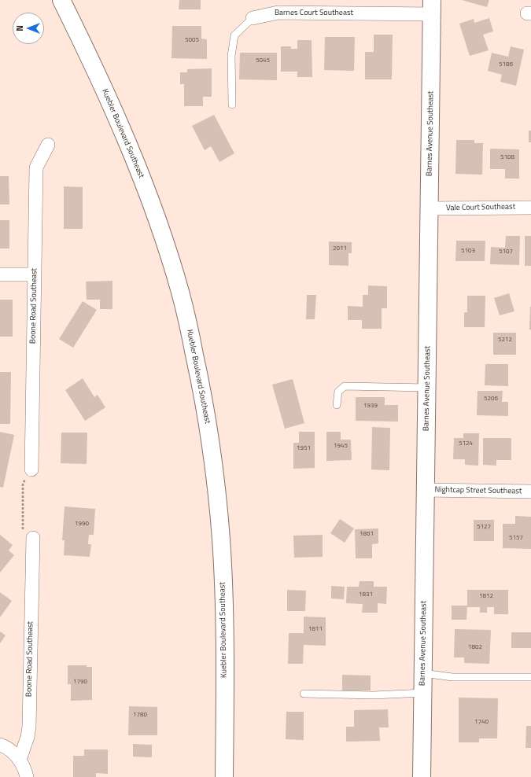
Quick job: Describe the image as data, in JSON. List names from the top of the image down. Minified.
{"streets":{"main road":["Kuebler Boulevard Southeast","Barnes Avenue Southeast"],"street":["Barnes Court Southeast","Vale Court Southeast","Boone Road Southeast","Nightcap Street Southeast"]},"crossings":[["Barnes Court Southeast","Barnes Avenue Southeast"],["Barnes Avenue Southeast","Vale Court Southeast"],["Barnes Avenue Southeast","Nightcap Street Southeast"]],"house_numbers":["5005","5045","5186","5108","2011","5103","5107","5212","5206","1939","5124","1945","1951","1990","5127","1861","5157","1831","1812","1811","1802","1790","1780","1740"],"north":"left"}
